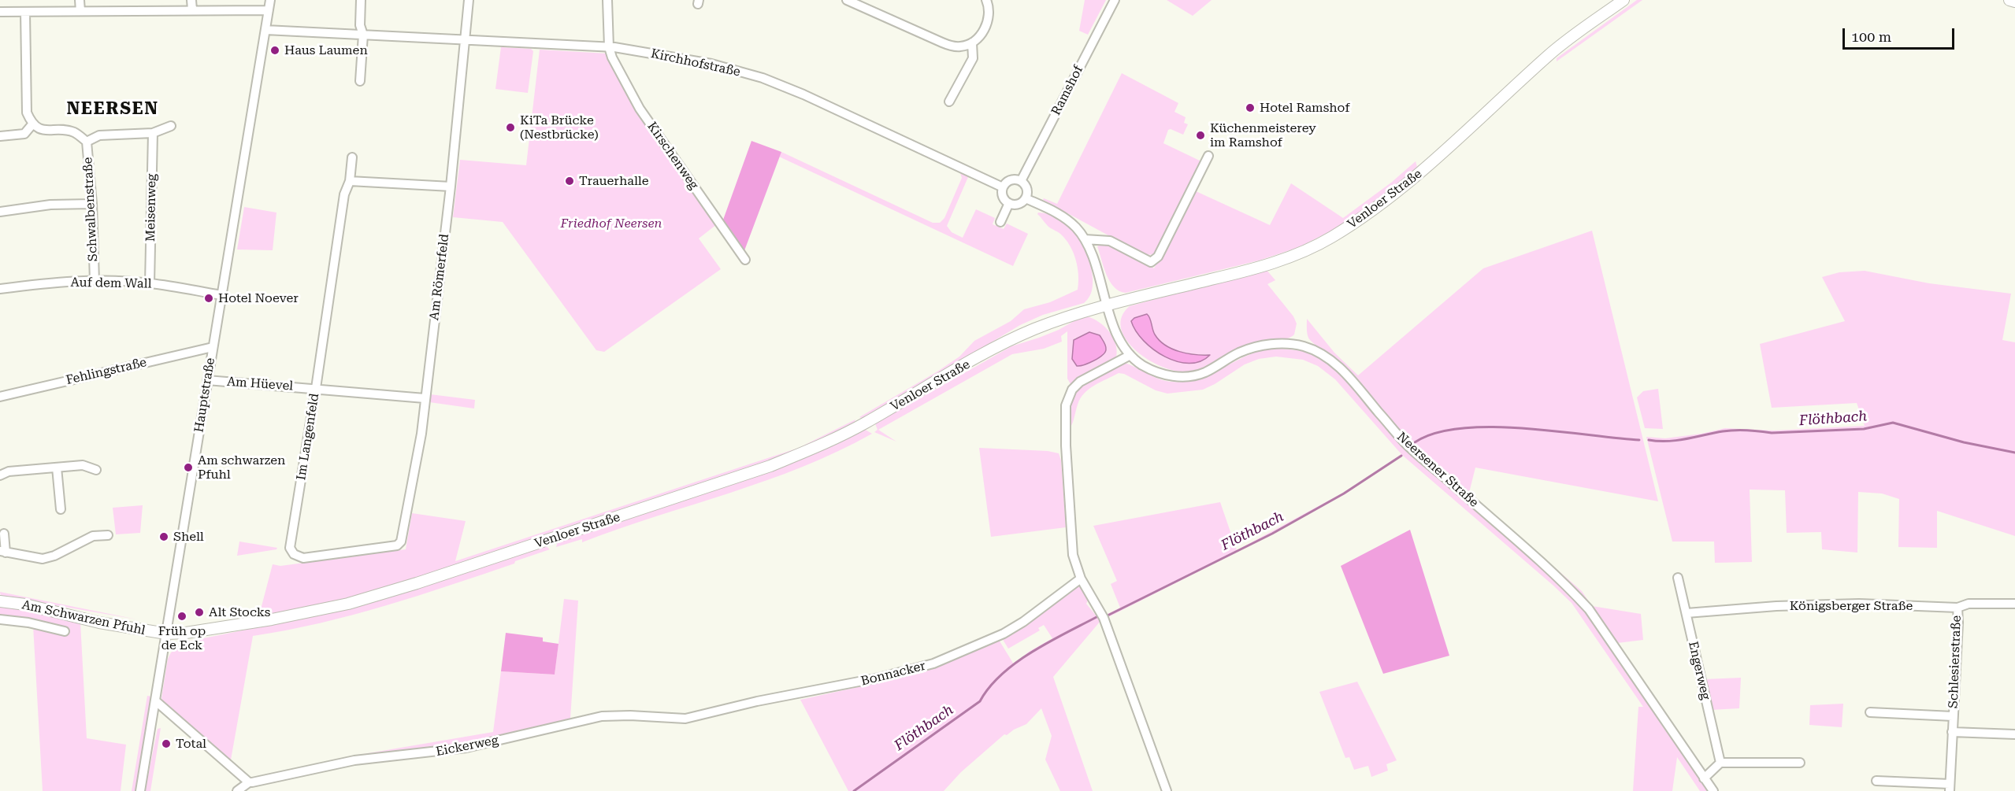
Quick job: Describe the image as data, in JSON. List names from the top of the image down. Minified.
{"streets":{"main road":["Venloer Straße","Am Schwarzen Pfuhl"],"street":["Kirchhofstraße","Ramshof","Kirschenweg","Meisenweg","Schwalbenstraße","Am Römerfeld","Auf dem Wall","Fehlingstraße","Am Hüevel","Hauptstraße","Im Langenfeld","Neersener Straße","Königsberger Straße","Schlesierstraße","Engerweg","Bonnacker","Eickerweg"]},"crossings":[["Kirchhofstraße","Ramshof"],["Kirchhofstraße","Kirschenweg"],["Kirchhofstraße","Am Römerfeld"],["Kirchhofstraße","Hauptstraße"],["Venloer Straße","Hauptstraße"],["Venloer Straße","Neersener Straße"],["Venloer Straße","Am Schwarzen Pfuhl"],["Meisenweg","Auf dem Wall"],["Schwalbenstraße","Auf dem Wall"],["Am Römerfeld","Am Hüevel"],["Am Römerfeld","Im Langenfeld"],["Auf dem Wall","Hauptstraße"],["Fehlingstraße","Hauptstraße"],["Am Hüevel","Hauptstraße"],["Am Hüevel","Im Langenfeld"],["Hauptstraße","Am Schwarzen Pfuhl"],["Königsberger Straße","Schlesierstraße"],["Königsberger Straße","Engerweg"],["Bonnacker","Eickerweg"]],"districts":["NEERSEN"],"water":["Flöthbach"],"parks":["Friedhof Neersen"],"places":["Haus Laumen","Hotel Ramshof","KiTa Brücke (Nestbrücke)","Küchenmeisterey im Ramshof","Trauerhalle","Hotel Noever","Am schwarzen Pfuhl","Shell","Alt Stocks","Früh op de Eck","Total"],"scale_bar":"100 m"}
